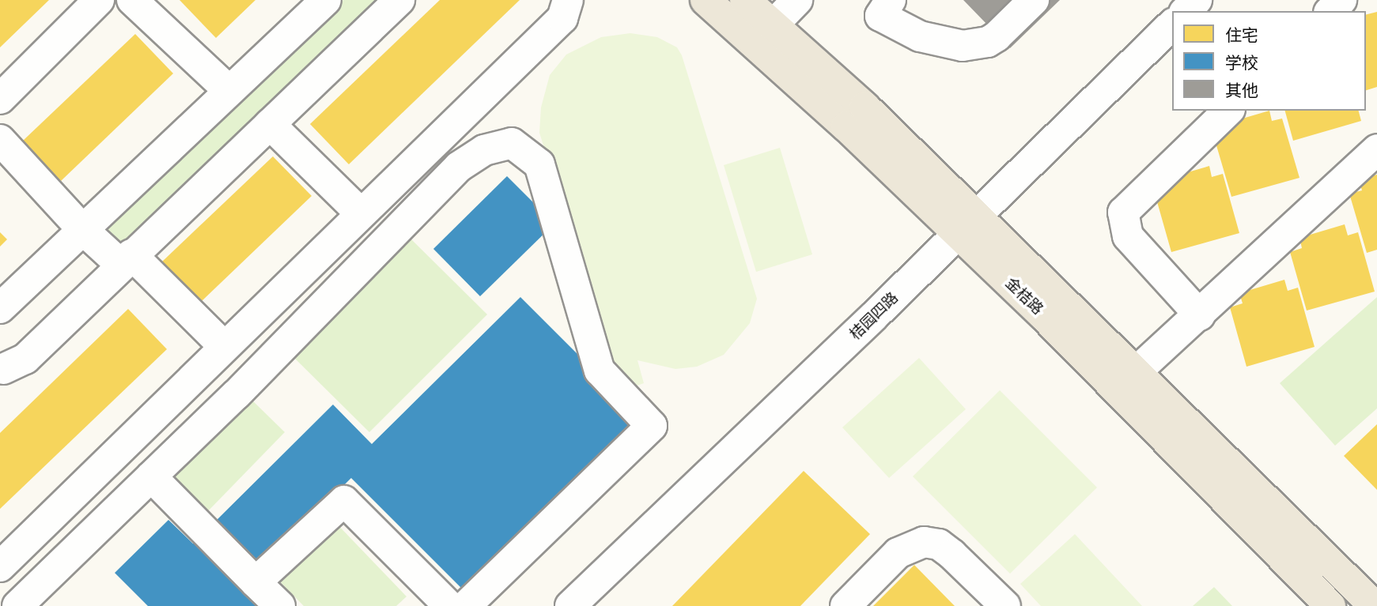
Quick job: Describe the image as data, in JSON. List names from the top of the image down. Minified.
{"streets":{"main road":["金桔路"],"street":["桔园四路"]},"crossings":[["金桔路","桔园四路"]],"legend":["住宅","学校","其他"]}
